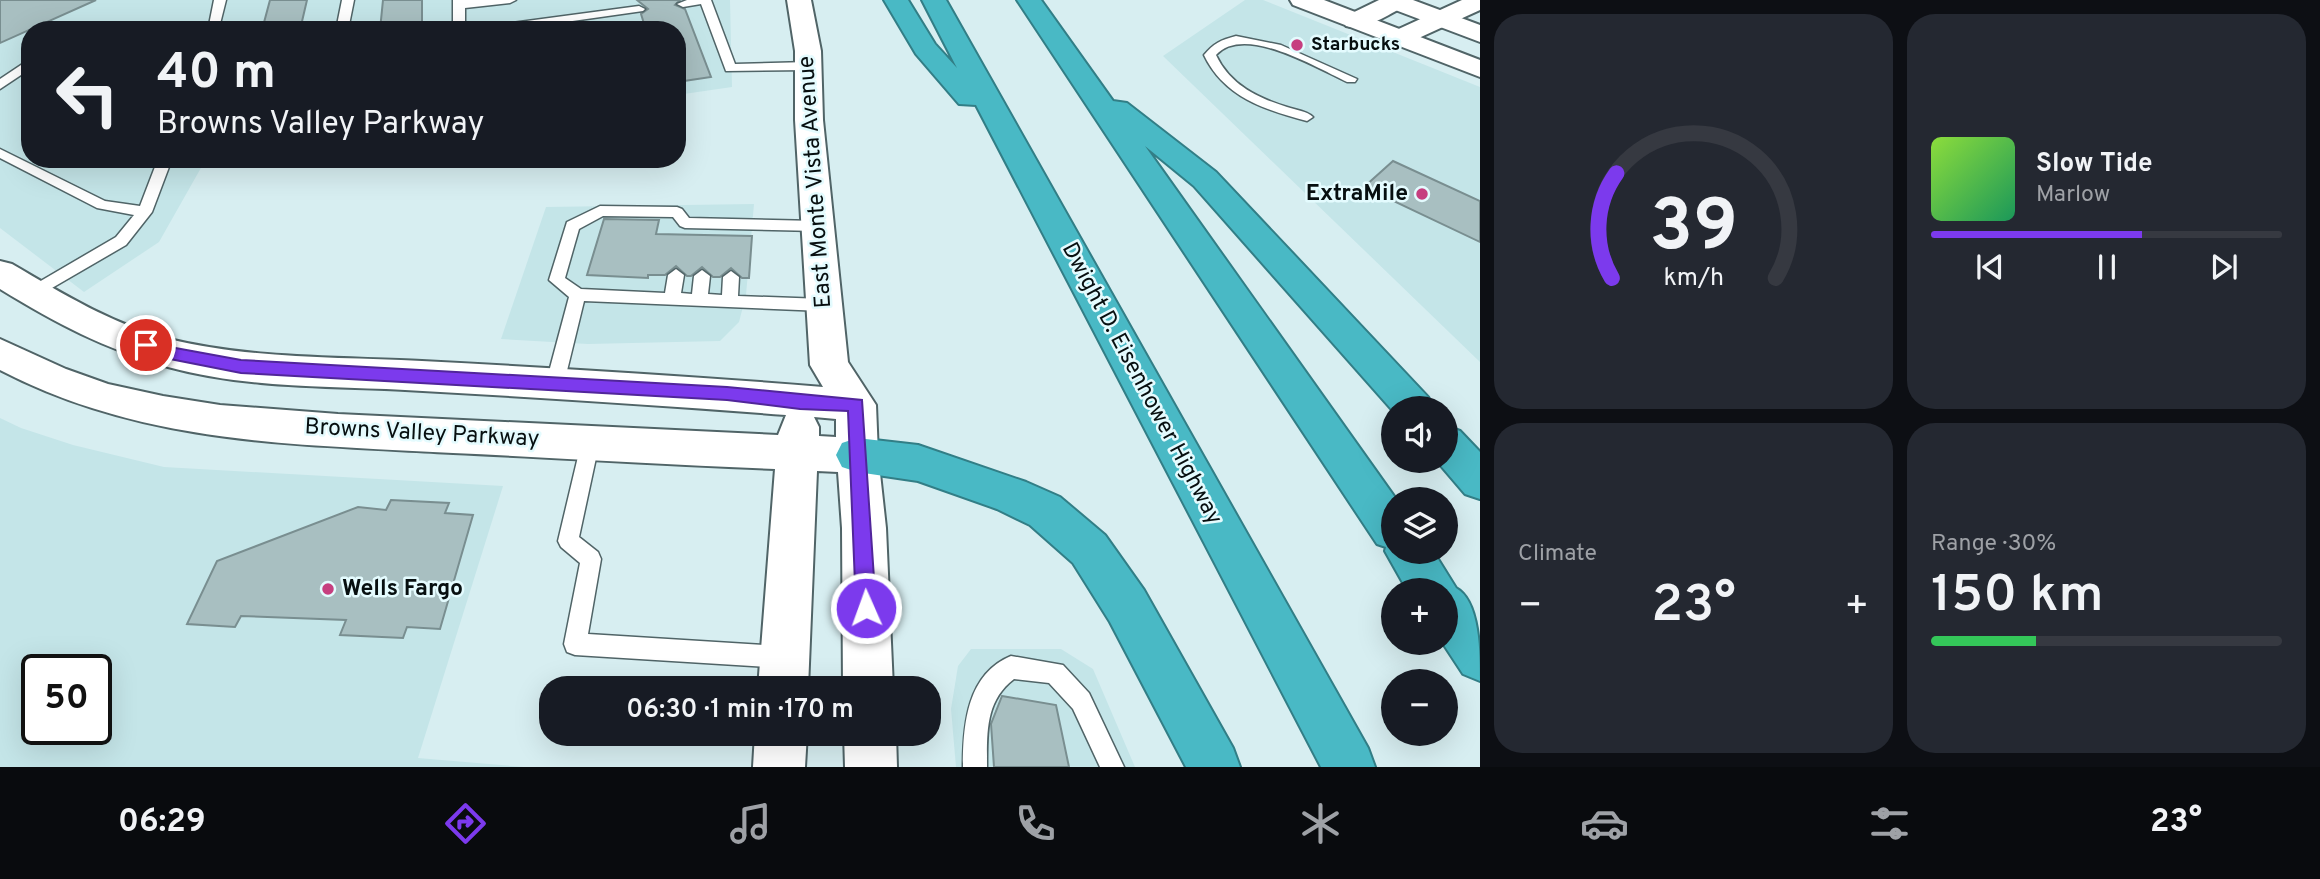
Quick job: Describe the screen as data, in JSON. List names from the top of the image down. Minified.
{"streets":{"highway":["Dwight D. Eisenhower Highway"],"main road":["East Monte Vista Avenue","Browns Valley Parkway"]},"places":["Starbucks","ExtraMile","Wells Fargo"],"page":{"turn":["40 m","Browns Valley Parkway"],"song":["Slow Tide","Marlow"],"map_buttons":["+","−"],"tile":["Climate",["Range · 30%","150 km"]],"heat":["−","23°","+"],"limit":"50","trip":"06:30 · 1 min · 170 m","tabs":["06:29","23°"],"gauge":["39","km/h"]}}
